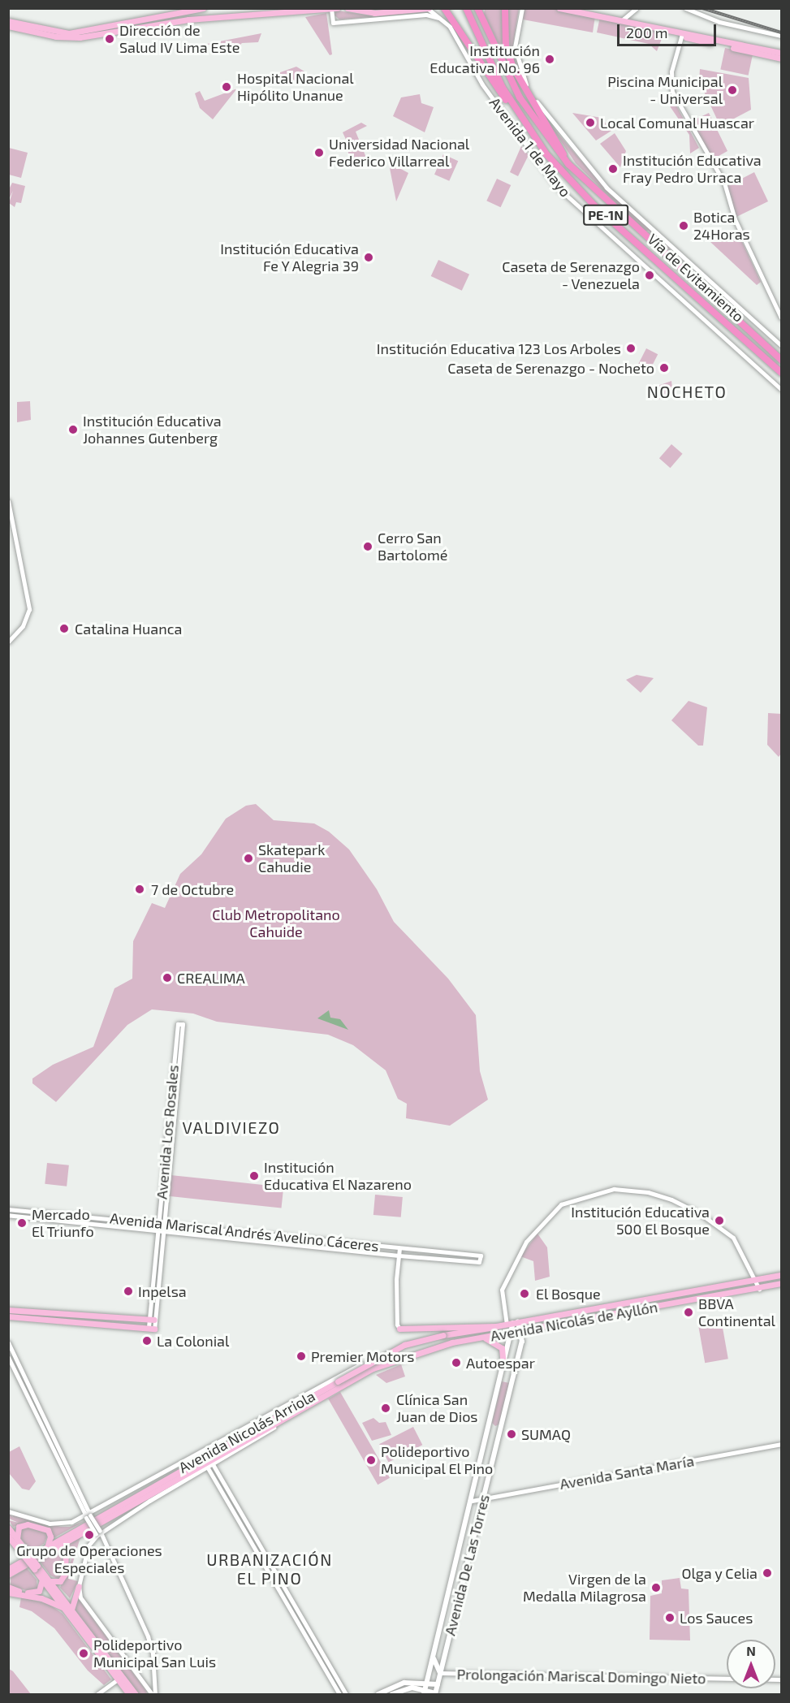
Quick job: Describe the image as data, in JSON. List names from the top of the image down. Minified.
{"streets":{"highway":["PE-1N","Vía de Evitamiento"],"main road":["Avenida Nicolás de Ayllón","Avenida Nicolás Arriola","Avenida De Las Torres"],"street":["Avenida 1 de Mayo","Avenida Los Rosales","Avenida Mariscal Andrés Avelino Cáceres","Avenida Santa María","Prolongación Mariscal Domingo Nieto"]},"crossings":[["Avenida Los Rosales","Avenida Mariscal Andrés Avelino Cáceres"],["Avenida Nicolás de Ayllón","Avenida Nicolás Arriola"],["Avenida Nicolás de Ayllón","Avenida De Las Torres"],["Avenida Santa María","Avenida De Las Torres"],["Avenida De Las Torres","Prolongación Mariscal Domingo Nieto"]],"districts":["NOCHETO","VALDIVIEZO","URBANIZACIÓN EL PINO"],"parks":["Club Metropolitano Cahuide"],"places":["Dirección de Salud IV Lima Este","Institución Educativa No. 96","Hospital Nacional Hipólito Unanue","Piscina Municipal - Universal","Local Comunal Huascar","Universidad Nacional Federico Villarreal","Institución Educativa Fray Pedro Urraca","Botica 24Horas","Institución Educativa Fe Y Alegria 39","Caseta de Serenazgo - Venezuela","Institución Educativa 123 Los Arboles","Caseta de Serenazgo - Nocheto","Institución Educativa Johannes Gutenberg","Cerro San Bartolomé","Catalina Huanca","Skatepark Cahudie","7 de Octubre","CREALIMA","Institución Educativa El Nazareno","Institución Educativa 500 El Bosque","Mercado El Triunfo","Inpelsa","El Bosque","BBVA Continental","La Colonial","Premier Motors","Autoespar","Clínica San Juan de Dios","SUMAQ","Polideportivo Municipal El Pino","Grupo de Operaciones Especiales","Olga y Celia","Virgen de la Medalla Milagrosa","Los Sauces","Polideportivo Municipal San Luis"],"scale_bar":"200 m","north":"top"}
